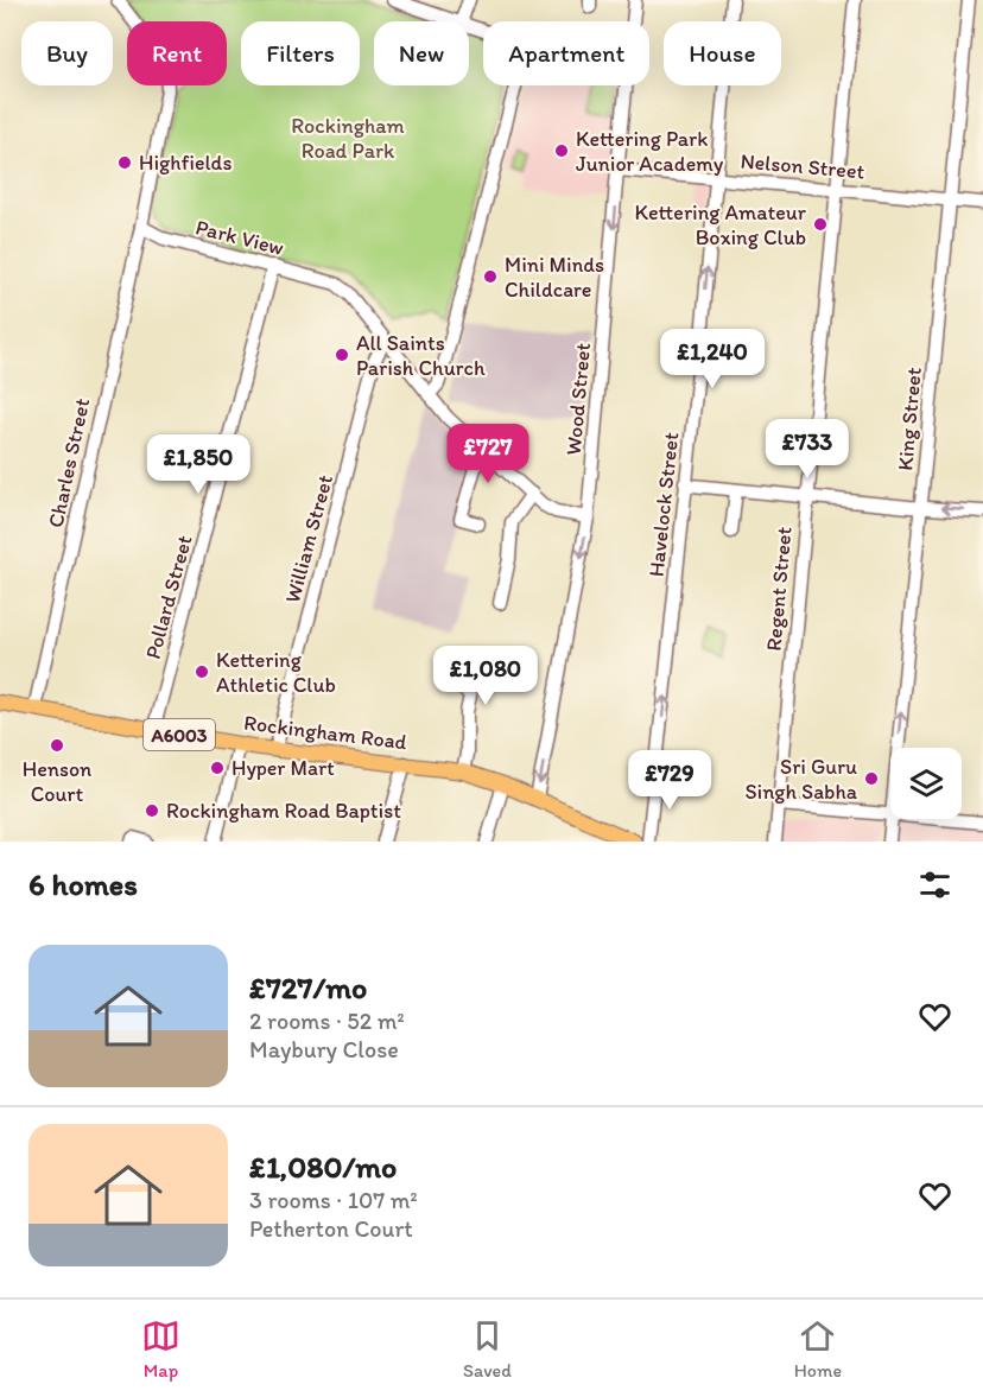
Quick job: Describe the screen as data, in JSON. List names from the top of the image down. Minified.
{"streets":{"main road":["Rockingham Road","A6003"],"street":["Nelson Street","Park View","Wood Street","King Street","Charles Street","Havelock Street","William Street","Regent Street","Pollard Street"]},"crossings":[["Nelson Street","Wood Street"],["Nelson Street","King Street"],["Nelson Street","Havelock Street"],["Nelson Street","Regent Street"],["Park View","Wood Street"],["Park View","Charles Street"],["Park View","William Street"],["Park View","Pollard Street"],["Wood Street","Rockingham Road"],["Charles Street","Rockingham Road"],["William Street","Rockingham Road"],["Pollard Street","Rockingham Road"]],"one_way":["Wood Street","Havelock Street"],"parks":["Rockingham Road Park"],"places":["Kettering Park Junior Academy","Highfields","Kettering Amateur Boxing Club","Mini Minds Childcare","All Saints Parish Church","Kettering Athletic Club","Henson Court","Hyper Mart","Sri Guru Singh Sabha","Rockingham Road Baptist"],"page":{"chip":["Buy","Rent","Filters","New","Apartment","House"],"price":["£1,240","£733","£727","£1,850","£1,080","£729"],"heading":"6 homes","list":[{"name":"£727/mo","note":"2 rooms · 52 m² · Maybury Close"},{"name":"£1,080/mo","note":"3 rooms · 107 m² · Petherton Court"}],"tabs":["Map","Saved","Home"]}}
